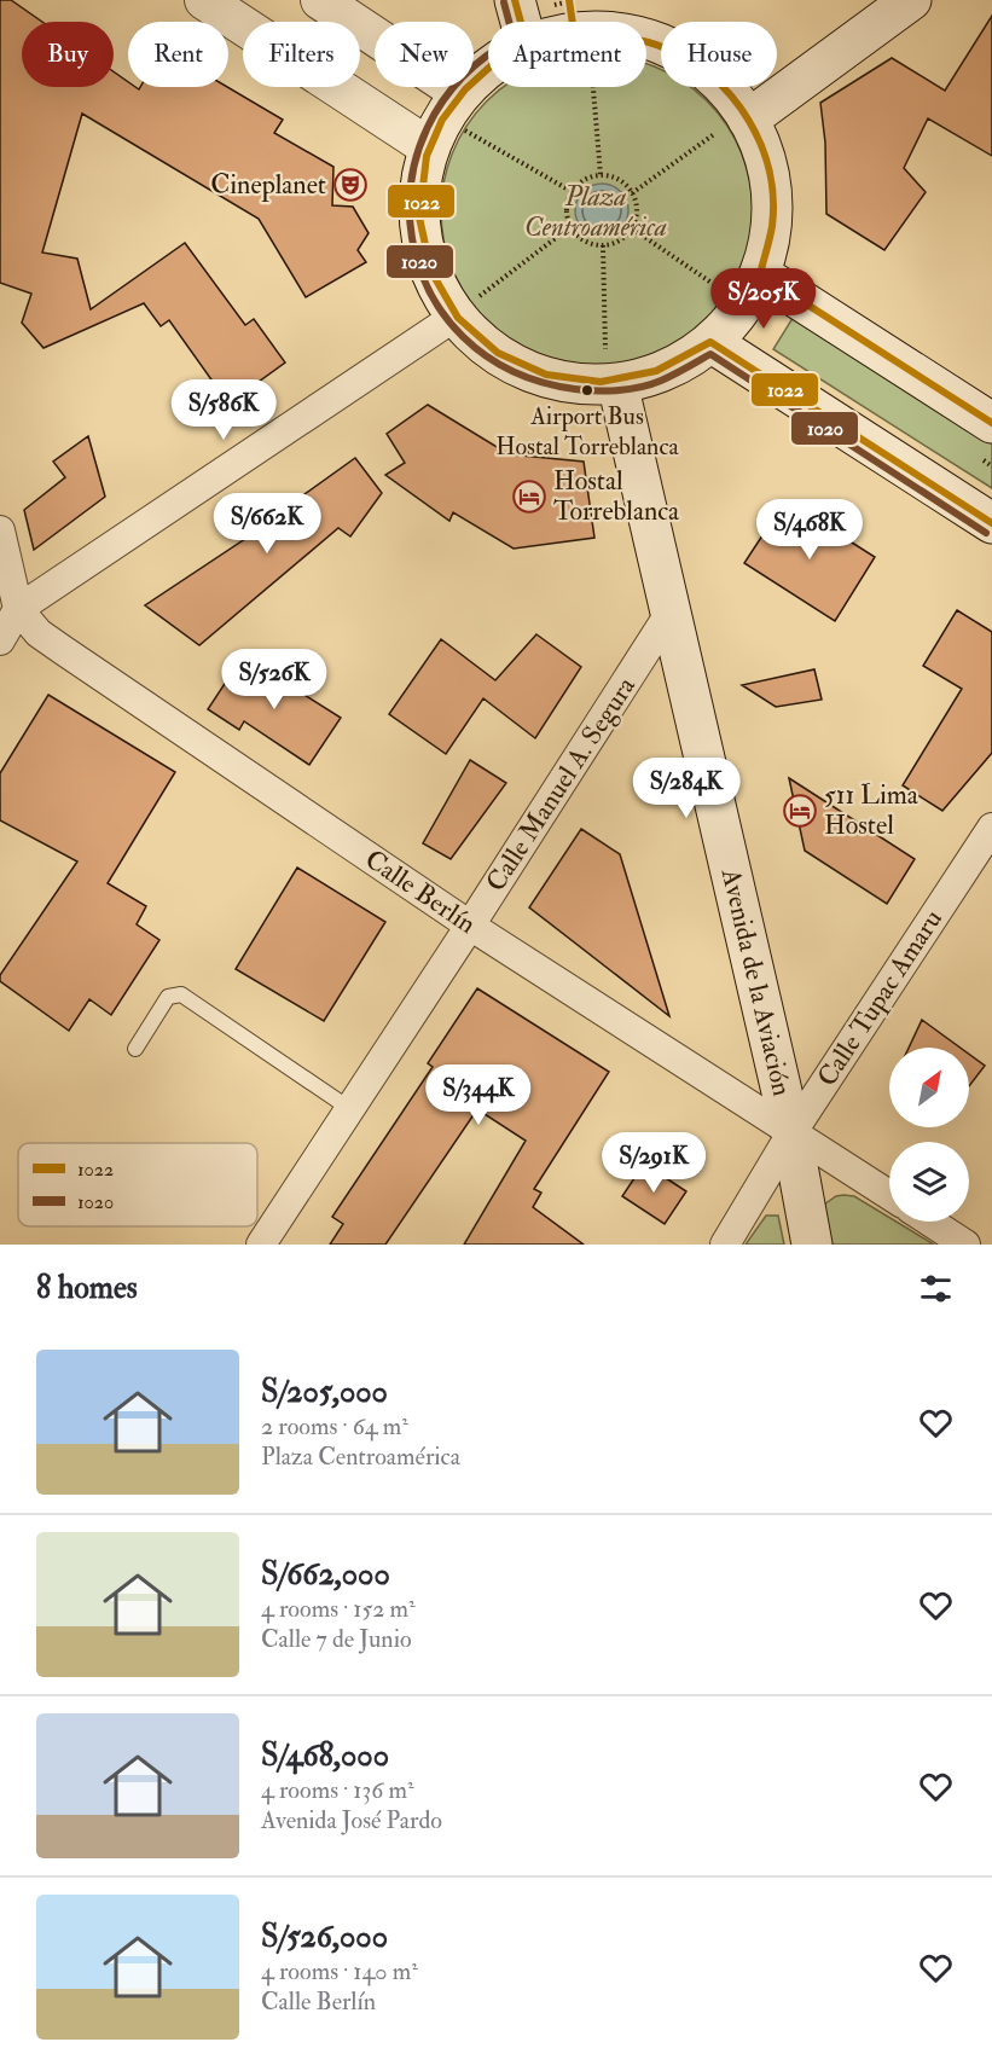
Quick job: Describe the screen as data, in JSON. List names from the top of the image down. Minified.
{"streets":{"main road":["Avenida de la Aviación"],"street":["Calle Manuel A. Segura","Calle Berlín","Calle Tupac Amaru"]},"crossings":[["Calle Manuel A. Segura","Calle Berlín"],["Calle Manuel A. Segura","Avenida de la Aviación"],["Calle Berlín","Avenida de la Aviación"],["Calle Berlín","Calle Tupac Amaru"],["Avenida de la Aviación","Calle Tupac Amaru"]],"parks":["Plaza Centroamérica"],"places":{"theatre":["Cineplanet"],"other":["Airport Bus Hostal Torreblanca"],"hotel":["Hostal Torreblanca","511 Lima Hostel"]},"lines":["transit line 1022","transit line 1020"],"legend":["1022","1020"],"north":"top right","page":{"chip":["Buy","Rent","Filters","New","Apartment","House"],"price":["S/205K","S/586K","S/662K","S/468K","S/526K","S/284K","S/344K","S/291K"],"heading":"8 homes","list":[{"name":"S/205,000","note":"2 rooms · 64 m² · Plaza Centroamérica"},{"name":"S/662,000","note":"4 rooms · 152 m² · Calle 7 de Junio"},{"name":"S/468,000","note":"4 rooms · 136 m² · Avenida José Pardo"},{"name":"S/526,000","note":"4 rooms · 140 m² · Calle Berlín"}]}}
